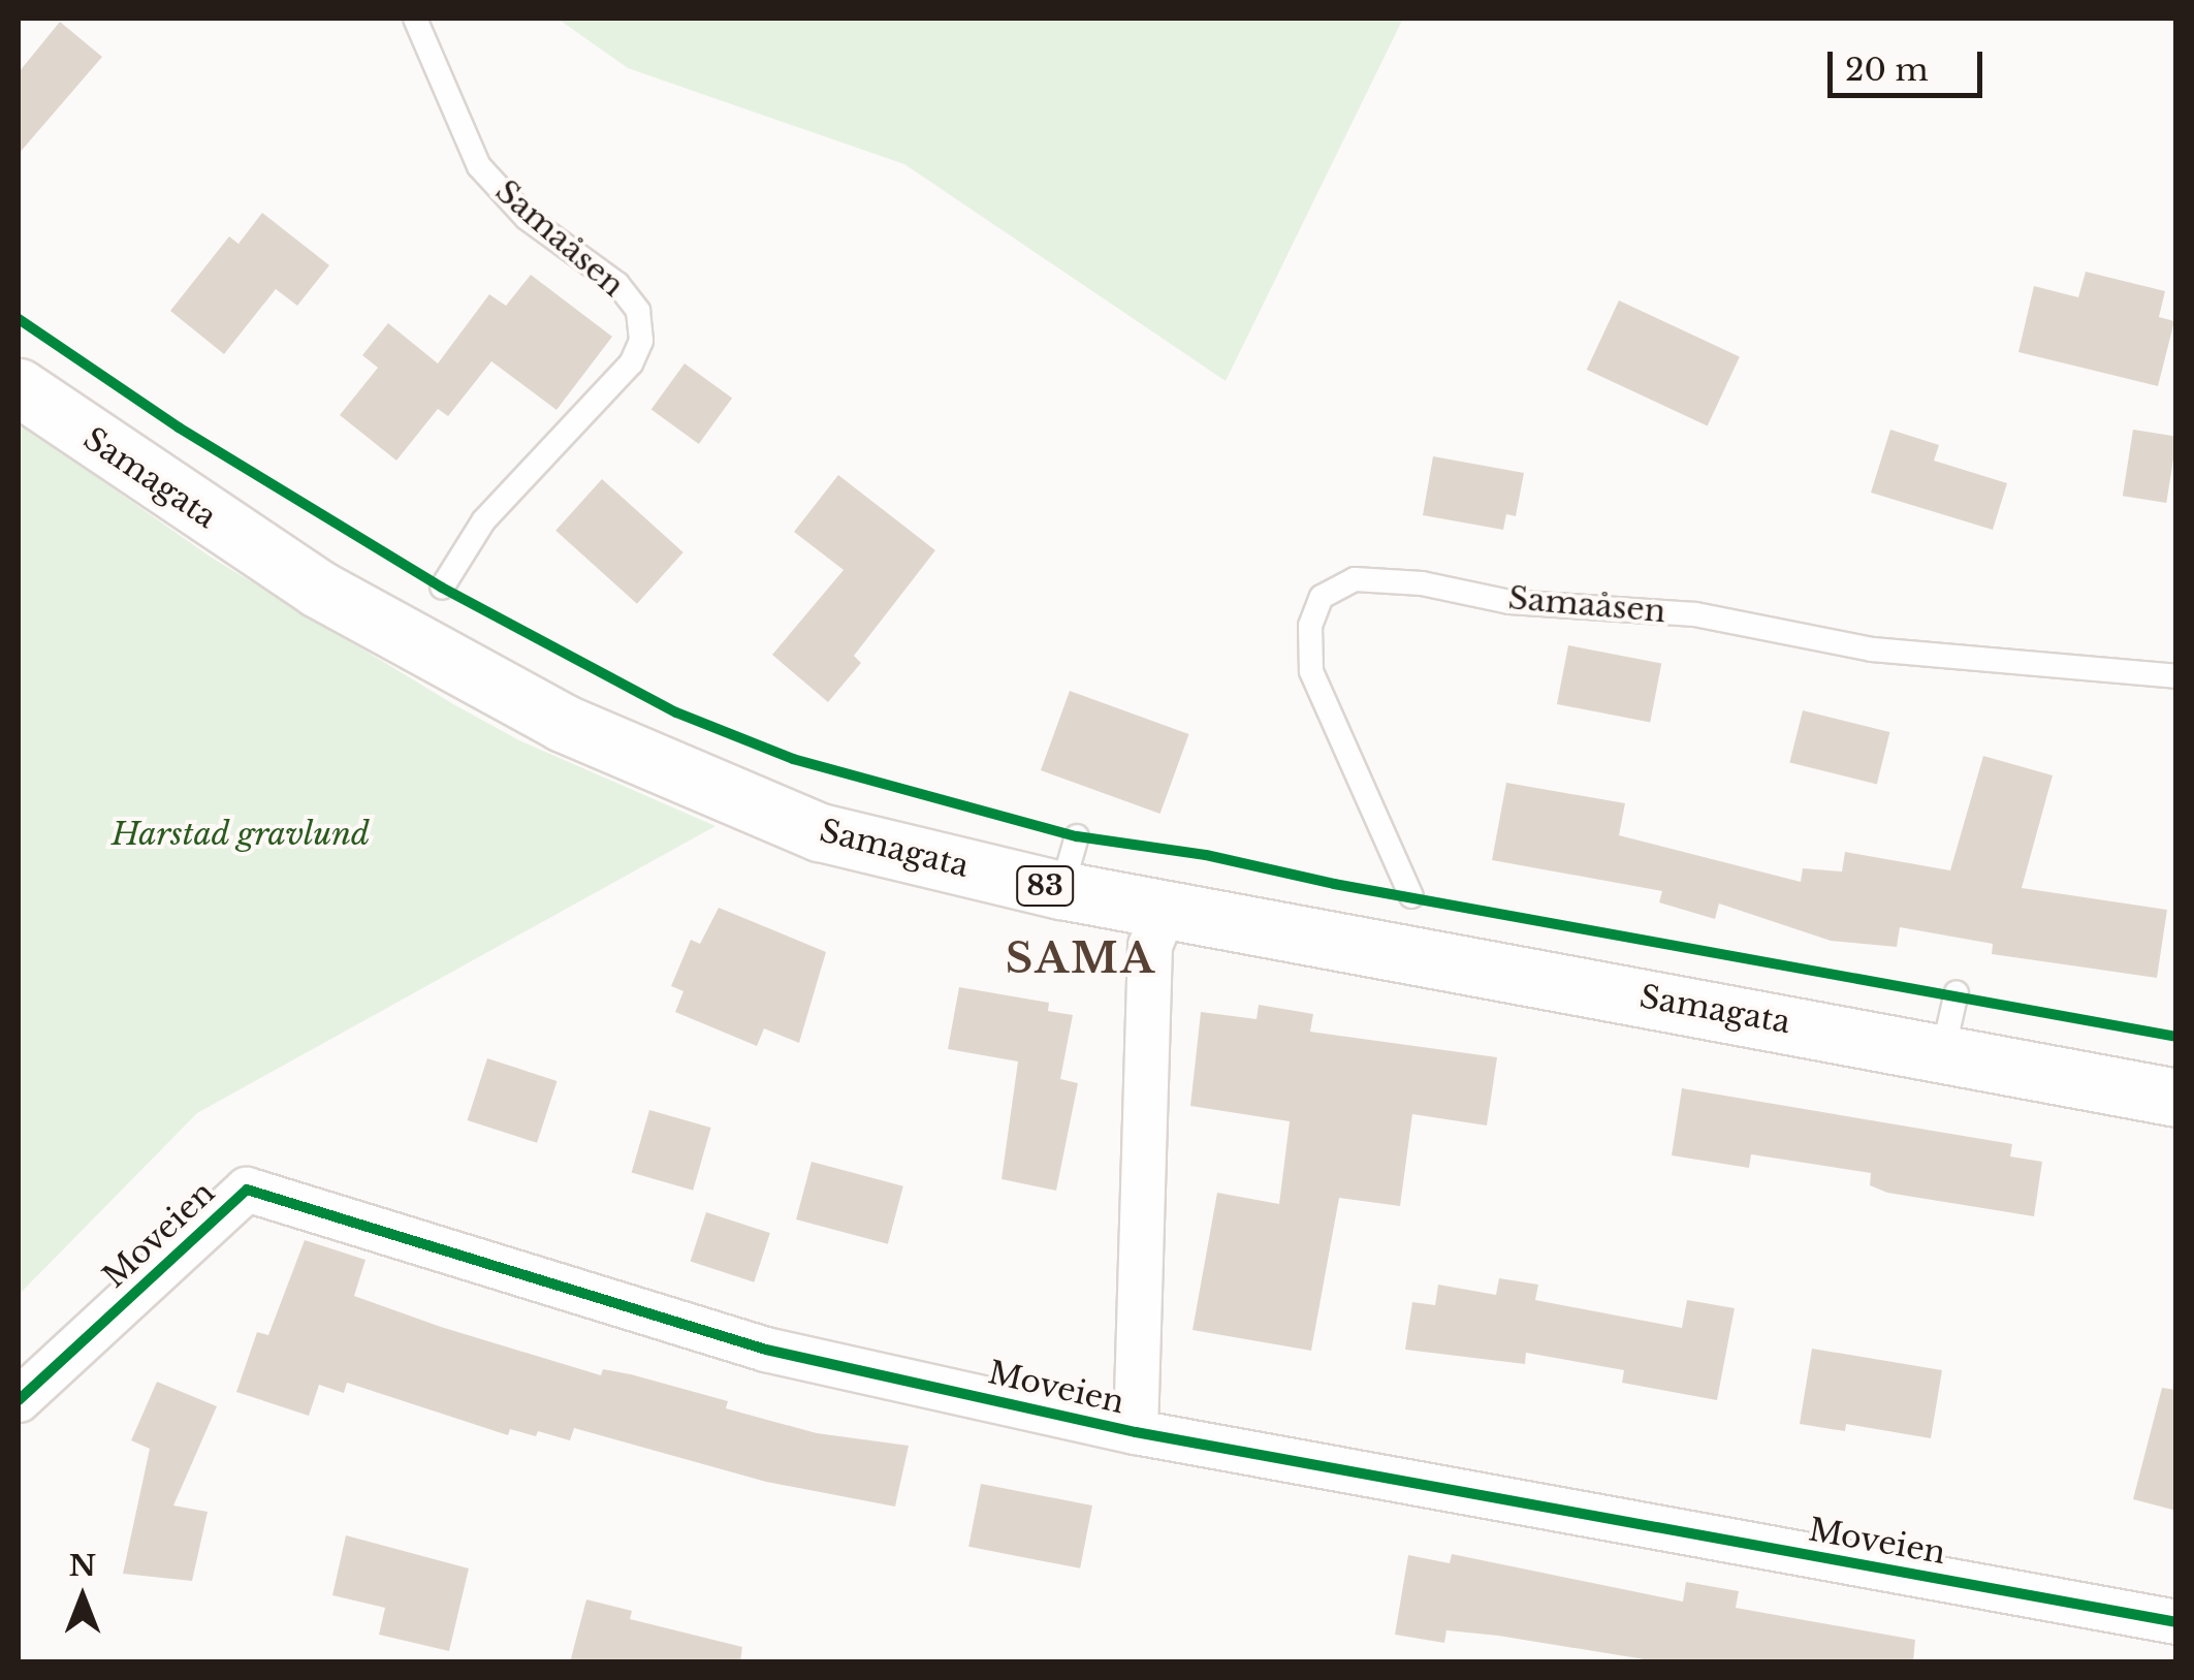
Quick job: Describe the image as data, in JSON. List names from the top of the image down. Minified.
{"streets":{"highway":["Samagata","83"],"street":["Moveien"],"lane":["Samaåsen"]},"districts":["SAMA"],"parks":["Harstad gravlund"],"scale_bar":"20 m","north":"top"}
